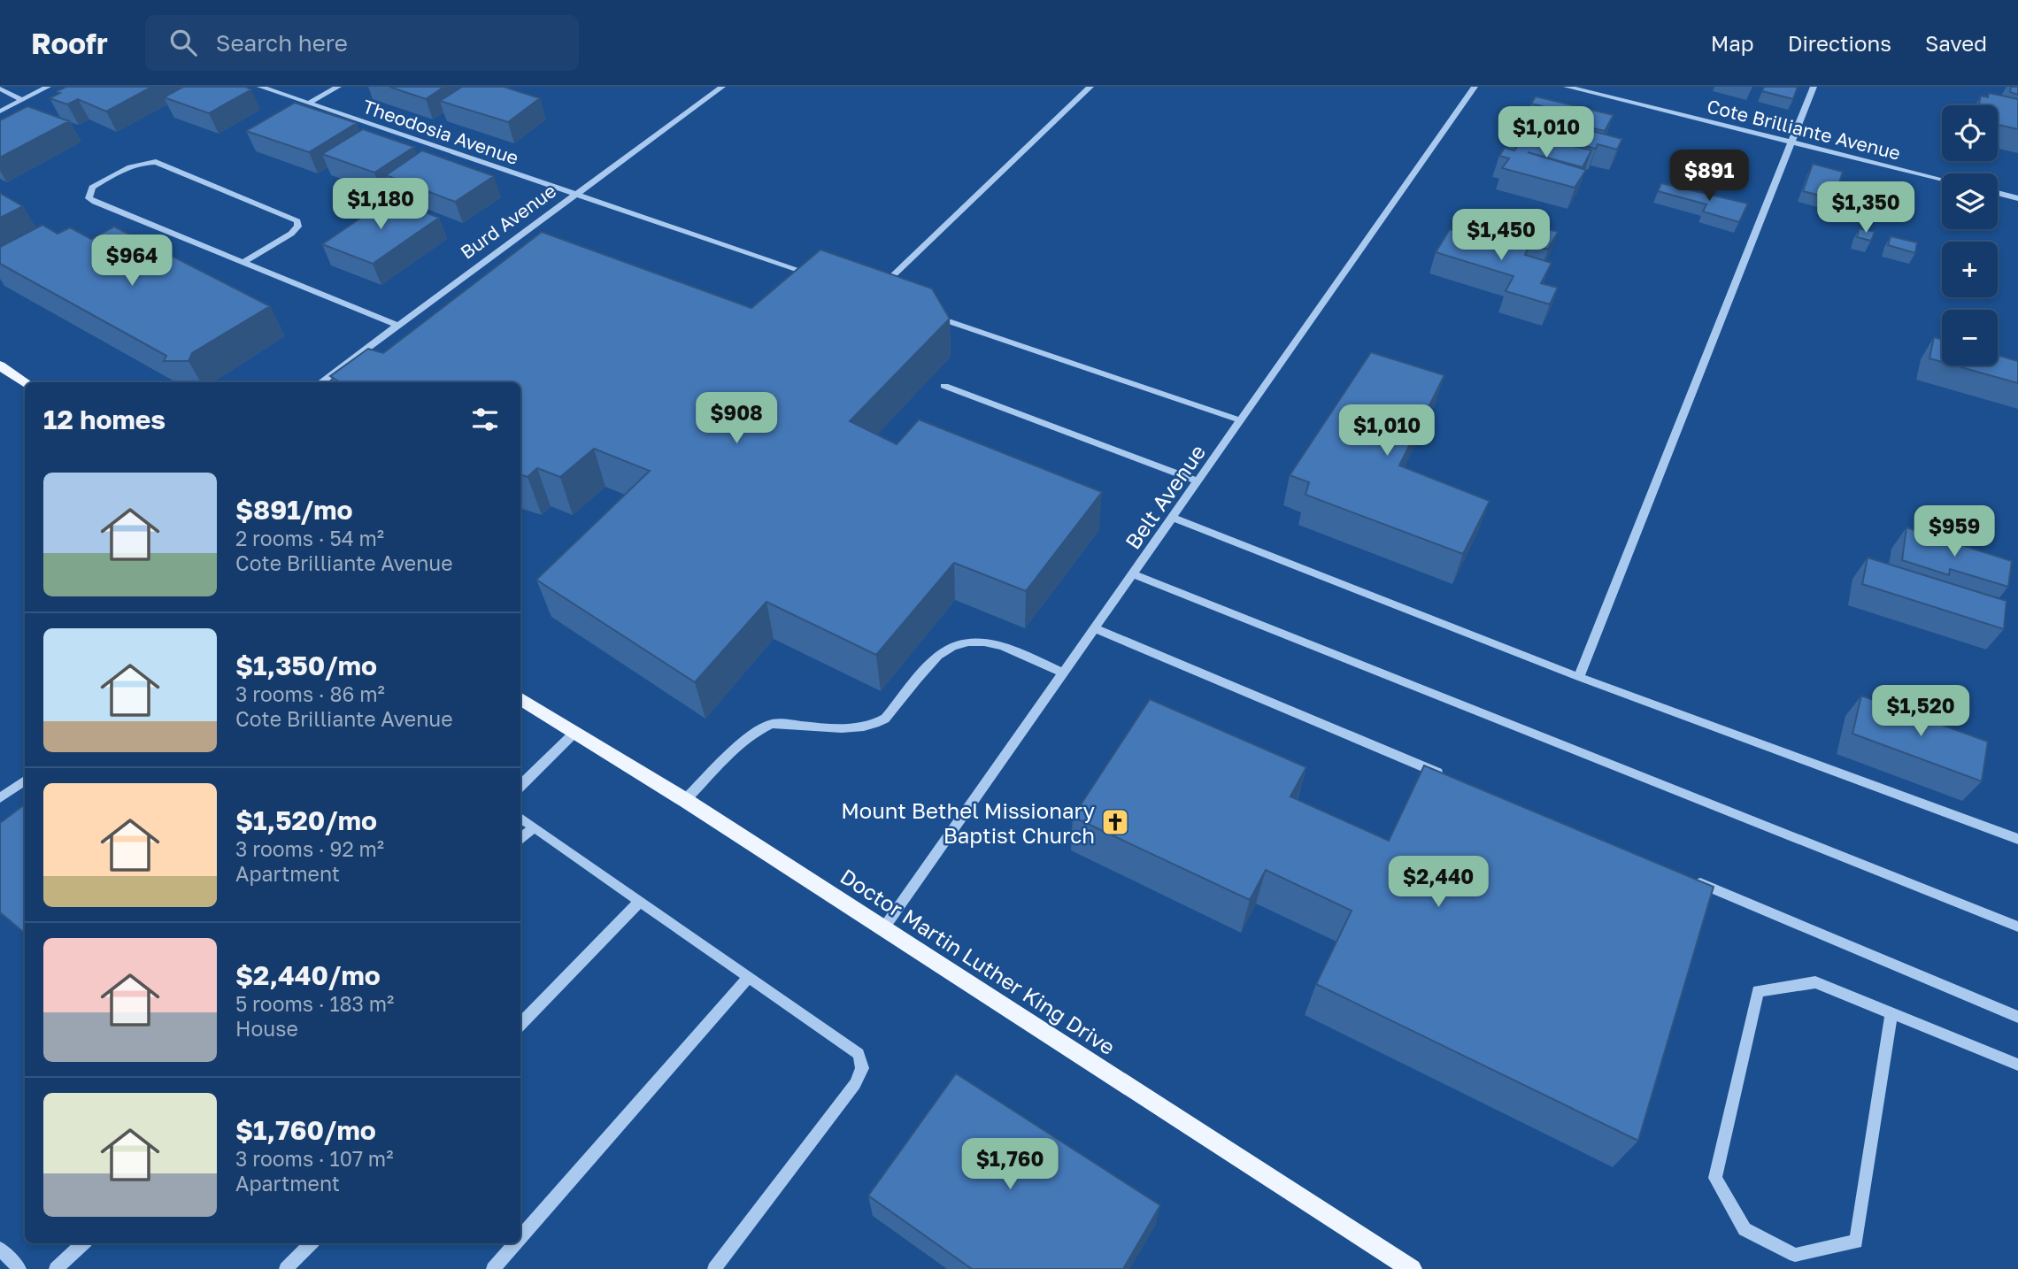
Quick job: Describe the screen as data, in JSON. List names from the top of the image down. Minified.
{"streets":{"main road":["Doctor Martin Luther King Drive"],"street":["Cote Brilliante Avenue","Theodosia Avenue","Burd Avenue","Belt Avenue"]},"crossings":[["Theodosia Avenue","Burd Avenue"],["Belt Avenue","Doctor Martin Luther King Drive"]],"places":{"church":["Mount Bethel Missionary Baptist Church"]},"page":{"header":"Roofr","search":"Search here","nav":["Map","Directions","Saved"],"map_buttons":["+","−"],"price":["$1,010","$891","$1,180","$1,350","$1,450","$964","$908","$1,010","$959","$1,520","$2,440","$1,760"],"heading":"12 homes","list":[{"name":"$891/mo","note":"2 rooms · 54 m² · Cote Brilliante Avenue"},{"name":"$1,350/mo","note":"3 rooms · 86 m² · Cote Brilliante Avenue"},{"name":"$1,520/mo","note":"3 rooms · 92 m² · Apartment"},{"name":"$2,440/mo","note":"5 rooms · 183 m² · House"},{"name":"$1,760/mo","note":"3 rooms · 107 m² · Apartment"}]}}
